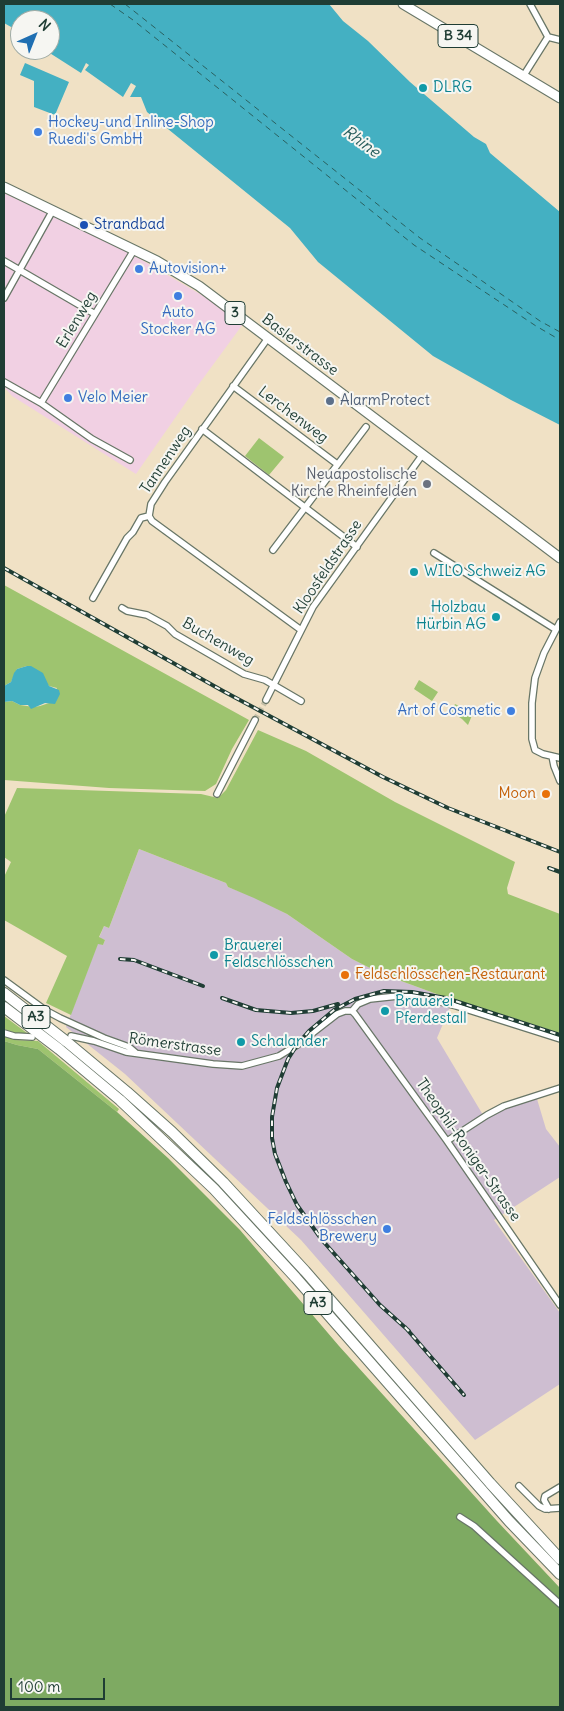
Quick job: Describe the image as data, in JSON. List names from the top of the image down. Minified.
{"streets":{"highway":["A3"],"main road":["B 34","3","Baslerstrasse"],"street":["Erlenweg","Lerchenweg","Tannenweg","Kloosfeldstrasse","Buchenweg","Römerstrasse","Theophil-Roniger-Strasse"]},"crossings":[["Erlenweg","Baslerstrasse"],["Baslerstrasse","Tannenweg"],["Baslerstrasse","Kloosfeldstrasse"],["Lerchenweg","Tannenweg"],["Tannenweg","Kloosfeldstrasse"],["Kloosfeldstrasse","Buchenweg"],["Römerstrasse","Theophil-Roniger-Strasse"]],"water":["Rhine"],"places":["DLRG","Hockey-und Inline-Shop Ruedi's GmbH","Strandbad","Autovision+","Auto Stocker AG","Velo Meier","AlarmProtect","Neuapostolische Kirche Rheinfelden","WILO Schweiz AG","Holzbau Hürbin AG","Art of Cosmetic","Moon","Brauerei Feldschlösschen","Feldschlösschen-Restaurant","Brauerei Pferdestall","Schalander","Feldschlösschen Brewery"],"scale_bar":"100 m","north":"top right"}
